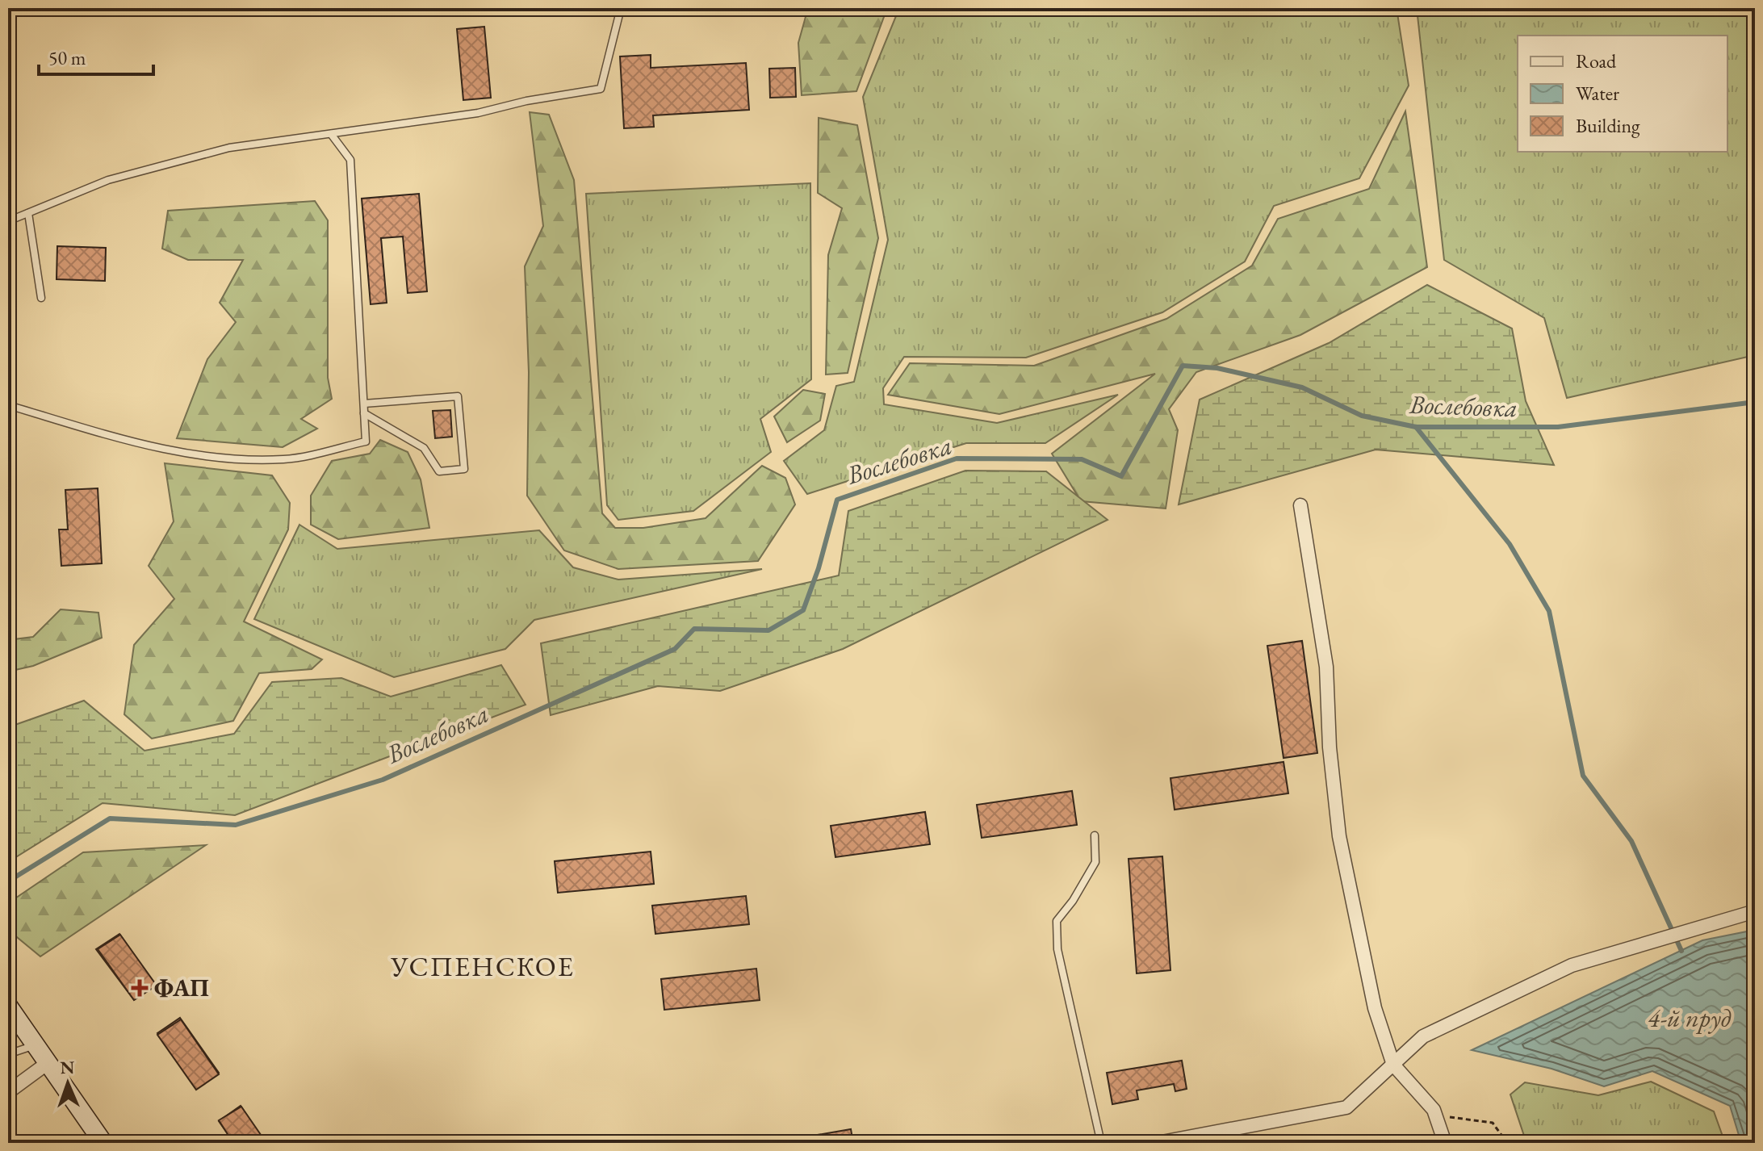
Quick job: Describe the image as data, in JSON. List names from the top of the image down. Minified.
{"districts":["УСПЕНСКОЕ"],"water":["Вослебовка","4-й пруд"],"places":{"health":["ФАП"]},"legend":["Road","Water","Building"],"scale_bar":"50 m","north":"top"}
